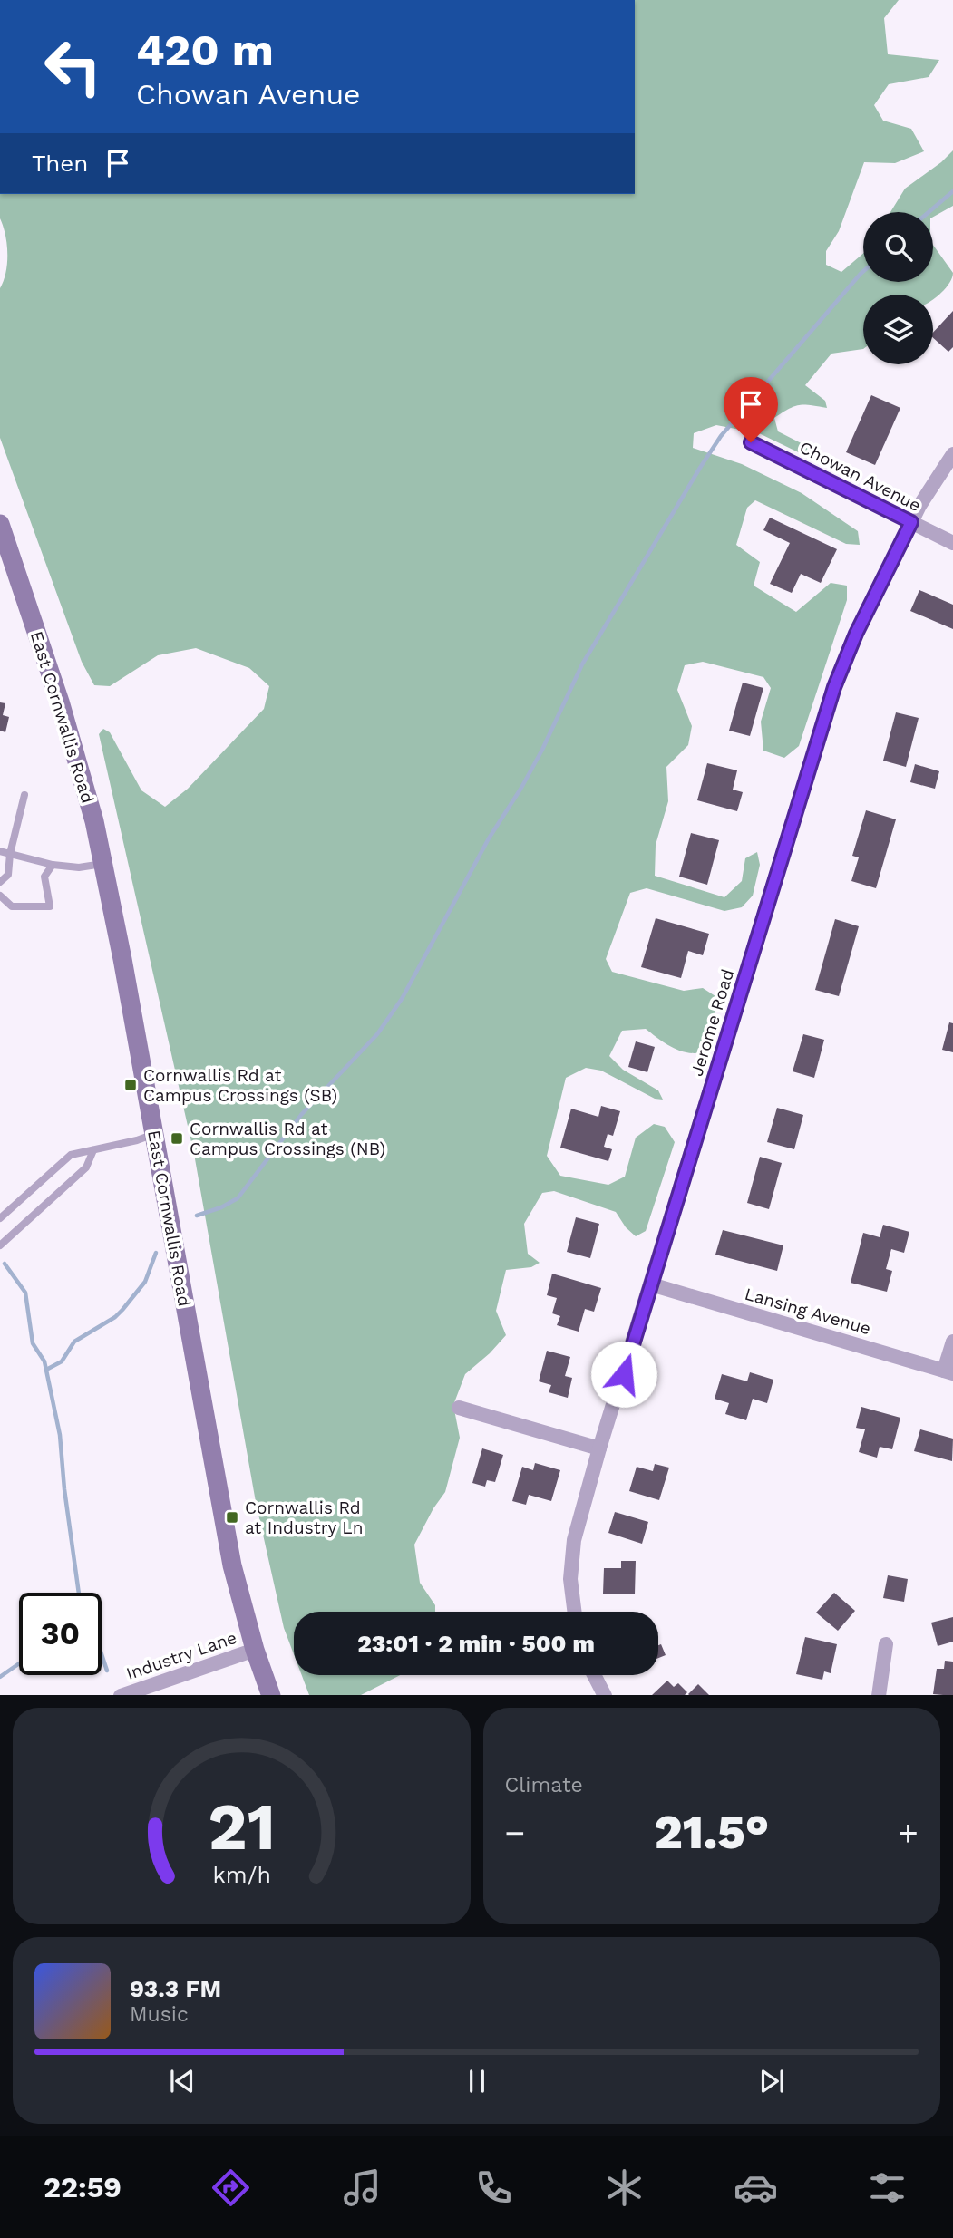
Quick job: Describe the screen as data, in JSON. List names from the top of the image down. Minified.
{"streets":{"street":["Chowan Avenue","East Cornwallis Road","Jerome Road","Lansing Avenue","Industry Lane"]},"crossings":[["Chowan Avenue","Jerome Road"],["East Cornwallis Road","Industry Lane"],["Jerome Road","Lansing Avenue"]],"places":{"transit":["Cornwallis Rd at Campus Crossings (SB)","Cornwallis Rd at Campus Crossings (NB)","Cornwallis Rd at Industry Ln"]},"page":{"turn":["420 m","Chowan Avenue"],"then":"Then","limit":"30","trip":"23:01 · 2 min · 500 m","tile":"Climate","heat":["−","21.5°","+"],"song":["93.3 FM","Music"],"tabs":"22:59","gauge":["21","km/h"]}}
